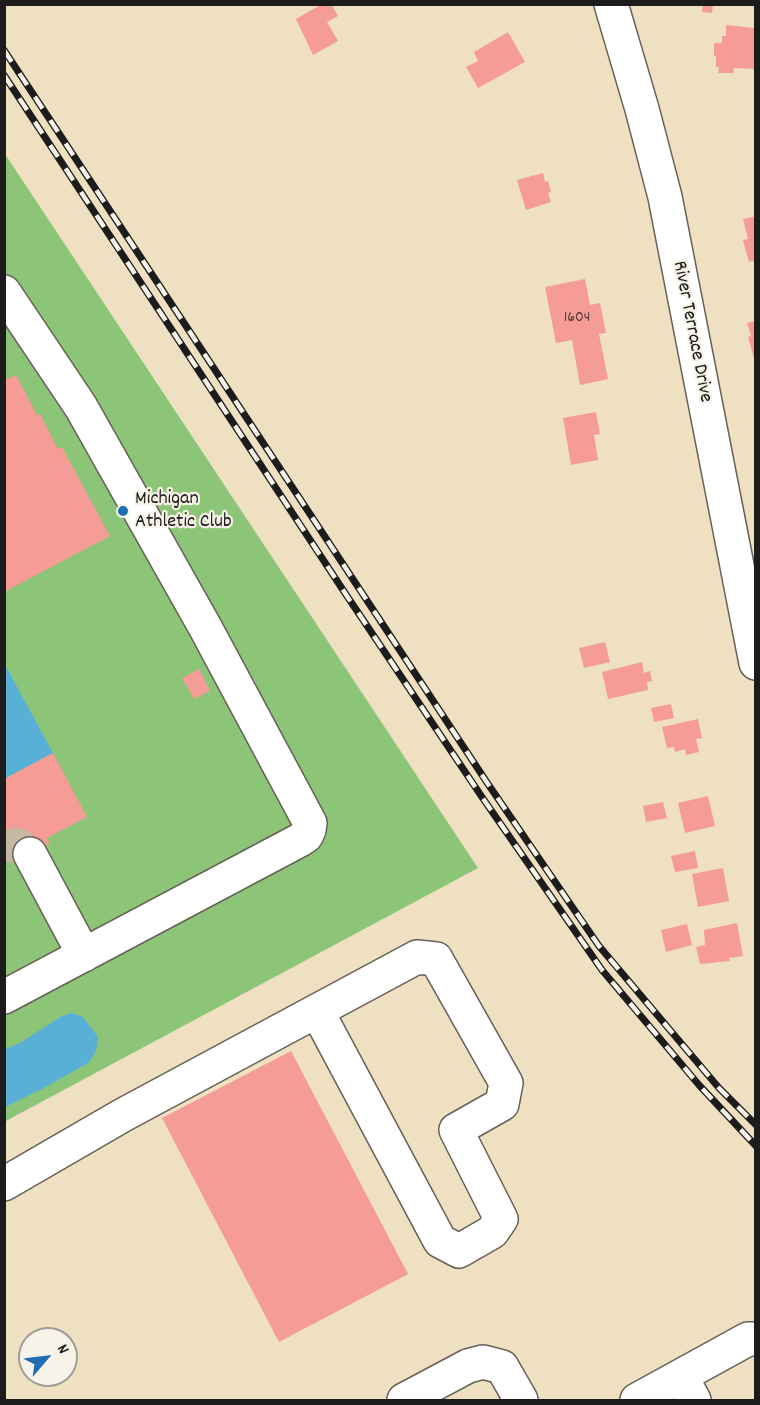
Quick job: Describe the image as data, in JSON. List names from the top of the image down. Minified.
{"streets":{"street":["River Terrace Drive"]},"places":["Michigan Athletic Club"],"house_numbers":["1604"],"north":"top right"}
